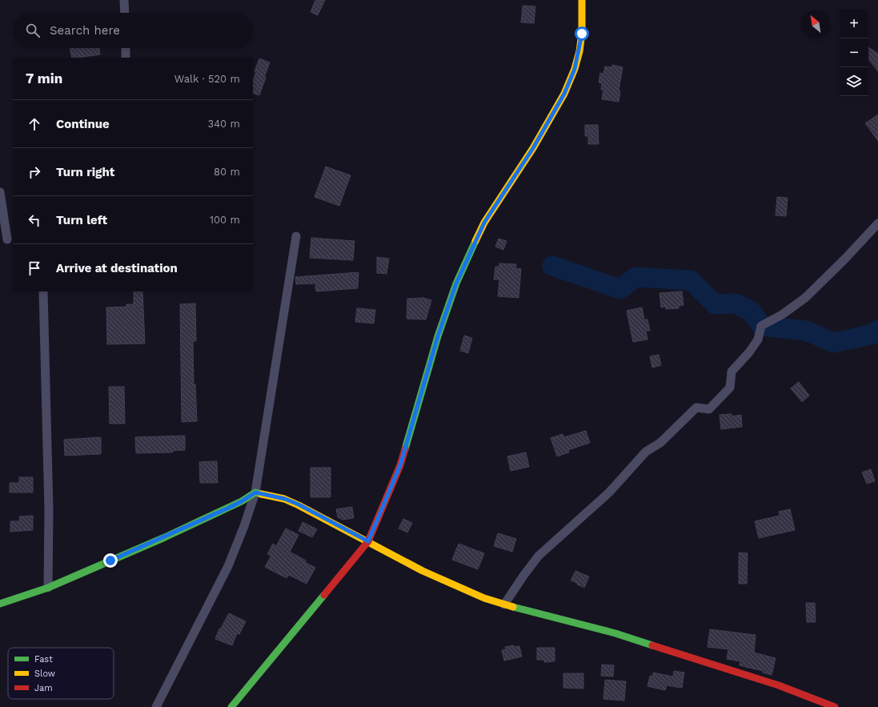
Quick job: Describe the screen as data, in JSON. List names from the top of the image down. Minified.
{"legend":["Fast","Slow","Jam"],"north":"top left","page":{"map_buttons":["+","−"],"search":"Search here","heading":["7 min","Walk · 520 m"],"list":[["Continue","340 m"],["Turn right","80 m"],["Turn left","100 m"],"Arrive at destination"]}}
